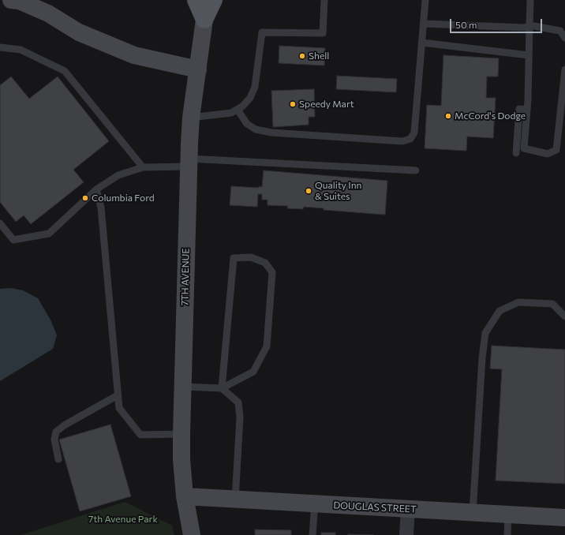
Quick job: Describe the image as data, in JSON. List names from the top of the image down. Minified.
{"streets":{"street":["7TH AVENUE","DOUGLAS STREET"]},"crossings":[["7TH AVENUE","DOUGLAS STREET"]],"parks":["7th Avenue Park"],"places":["Shell","Speedy Mart","McCord's Dodge","Quality Inn & Suites","Columbia Ford"],"scale_bar":"50 m"}
